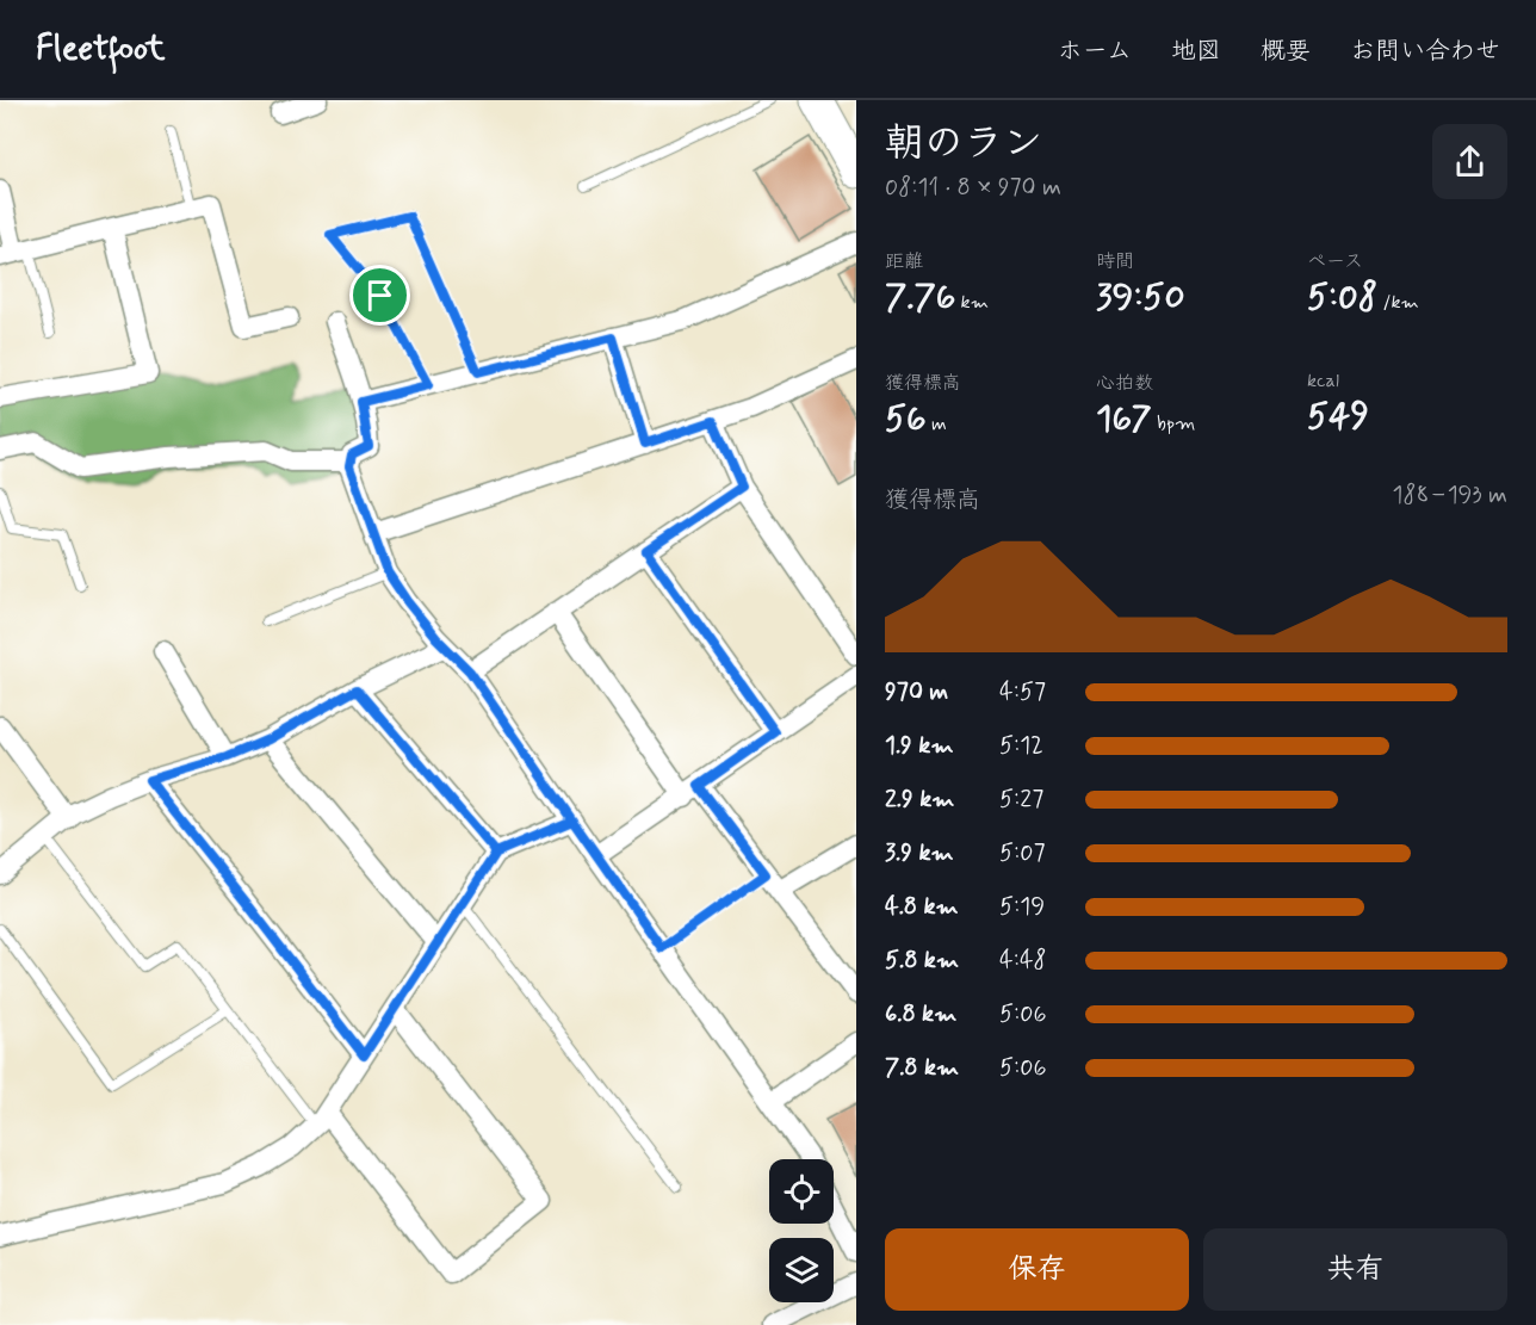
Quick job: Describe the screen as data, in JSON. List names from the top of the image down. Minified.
{"page":{"header":"Fleetfoot","nav":["ホーム","地図","概要","お問い合わせ"],"heading":["朝のラン","08:11 · 8 × 970 m"],"stats":[["距離","7.76 km"],["時間","39:50"],["ペース","5:08 /km"],["獲得標高","56 m"],["心拍数","167 bpm"],["kcal","549"]],"chart":["獲得標高","188–193 m"],"list":[{"name":"970 m","note":"4:57"},{"name":"1.9 km","note":"5:12"},{"name":"2.9 km","note":"5:27"},{"name":"3.9 km","note":"5:07"},{"name":"4.8 km","note":"5:19"},{"name":"5.8 km","note":"4:48"},{"name":"6.8 km","note":"5:06"},{"name":"7.8 km","note":"5:06"}],"buttons":["保存","共有"]}}
